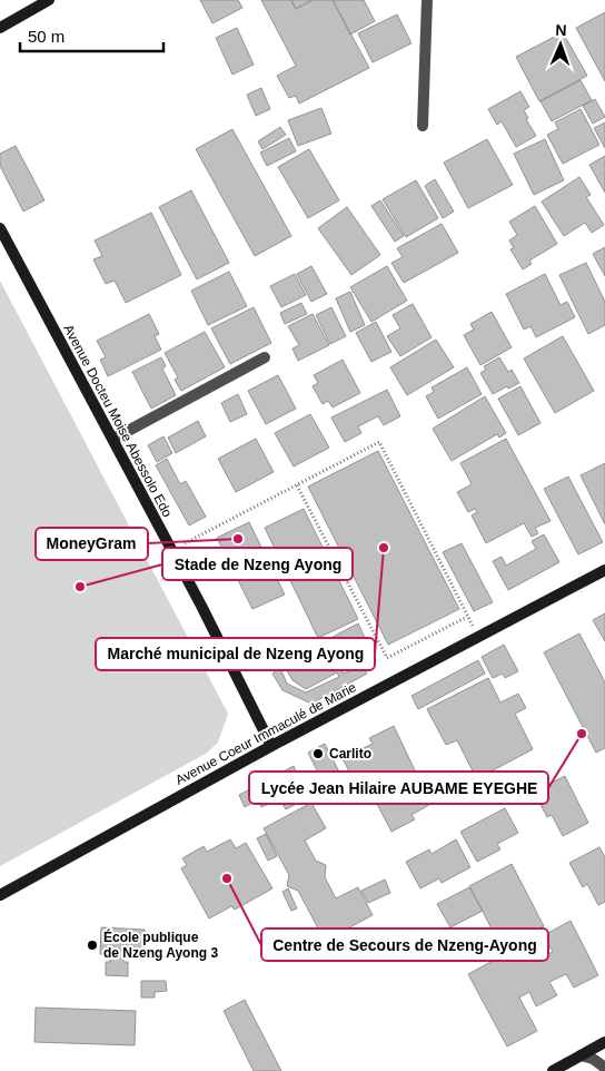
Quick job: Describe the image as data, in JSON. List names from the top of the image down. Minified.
{"streets":{"main road":["Avenue Docteu Moise Abessolo Edo","Avenue Coeur Immaculé de Marie"]},"crossings":[["Avenue Docteu Moise Abessolo Edo","Avenue Coeur Immaculé de Marie"]],"places":["MoneyGram","Marché municipal de Nzeng Ayong","Stade de Nzeng Ayong","Lycée Jean Hilaire AUBAME EYEGHE","Carlito","Centre de Secours de Nzeng-Ayong","École publique de Nzeng Ayong 3"],"scale_bar":"50 m","north":"top"}
